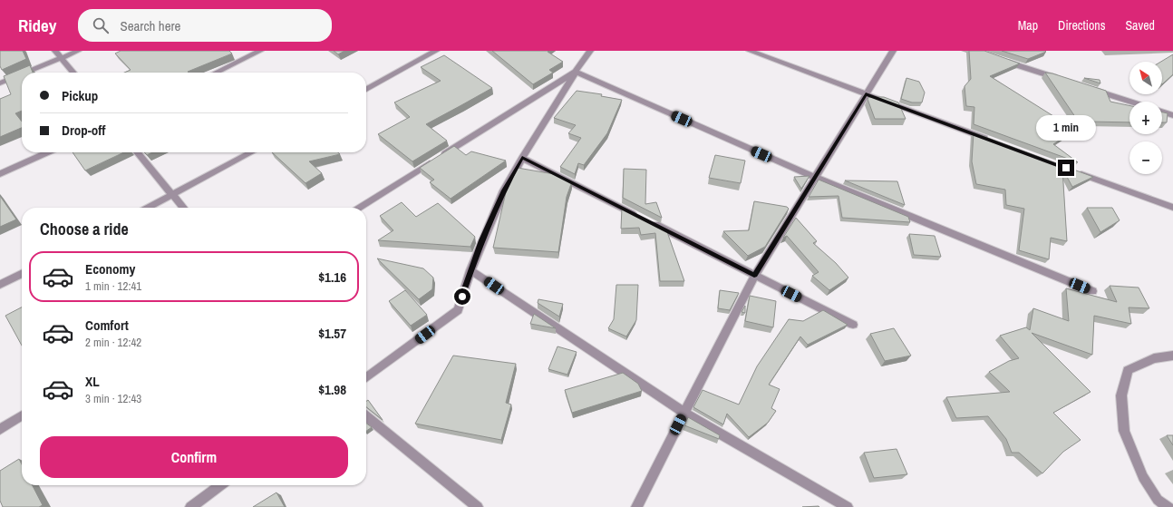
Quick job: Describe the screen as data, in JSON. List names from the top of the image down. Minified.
{"north":"top left","page":{"header":"Ridey","search":"Search here","nav":["Map","Directions","Saved"],"map_buttons":["+","−"],"banner":["Pickup","Drop-off"],"bubble":"1 min","heading":"Choose a ride","list":[{"name":"Economy","note":"1 min · 12:41","value":"$1.16"},{"name":"Comfort","note":"2 min · 12:42","value":"$1.57"},{"name":"XL","note":"3 min · 12:43","value":"$1.98"}],"buttons":"Confirm"}}
